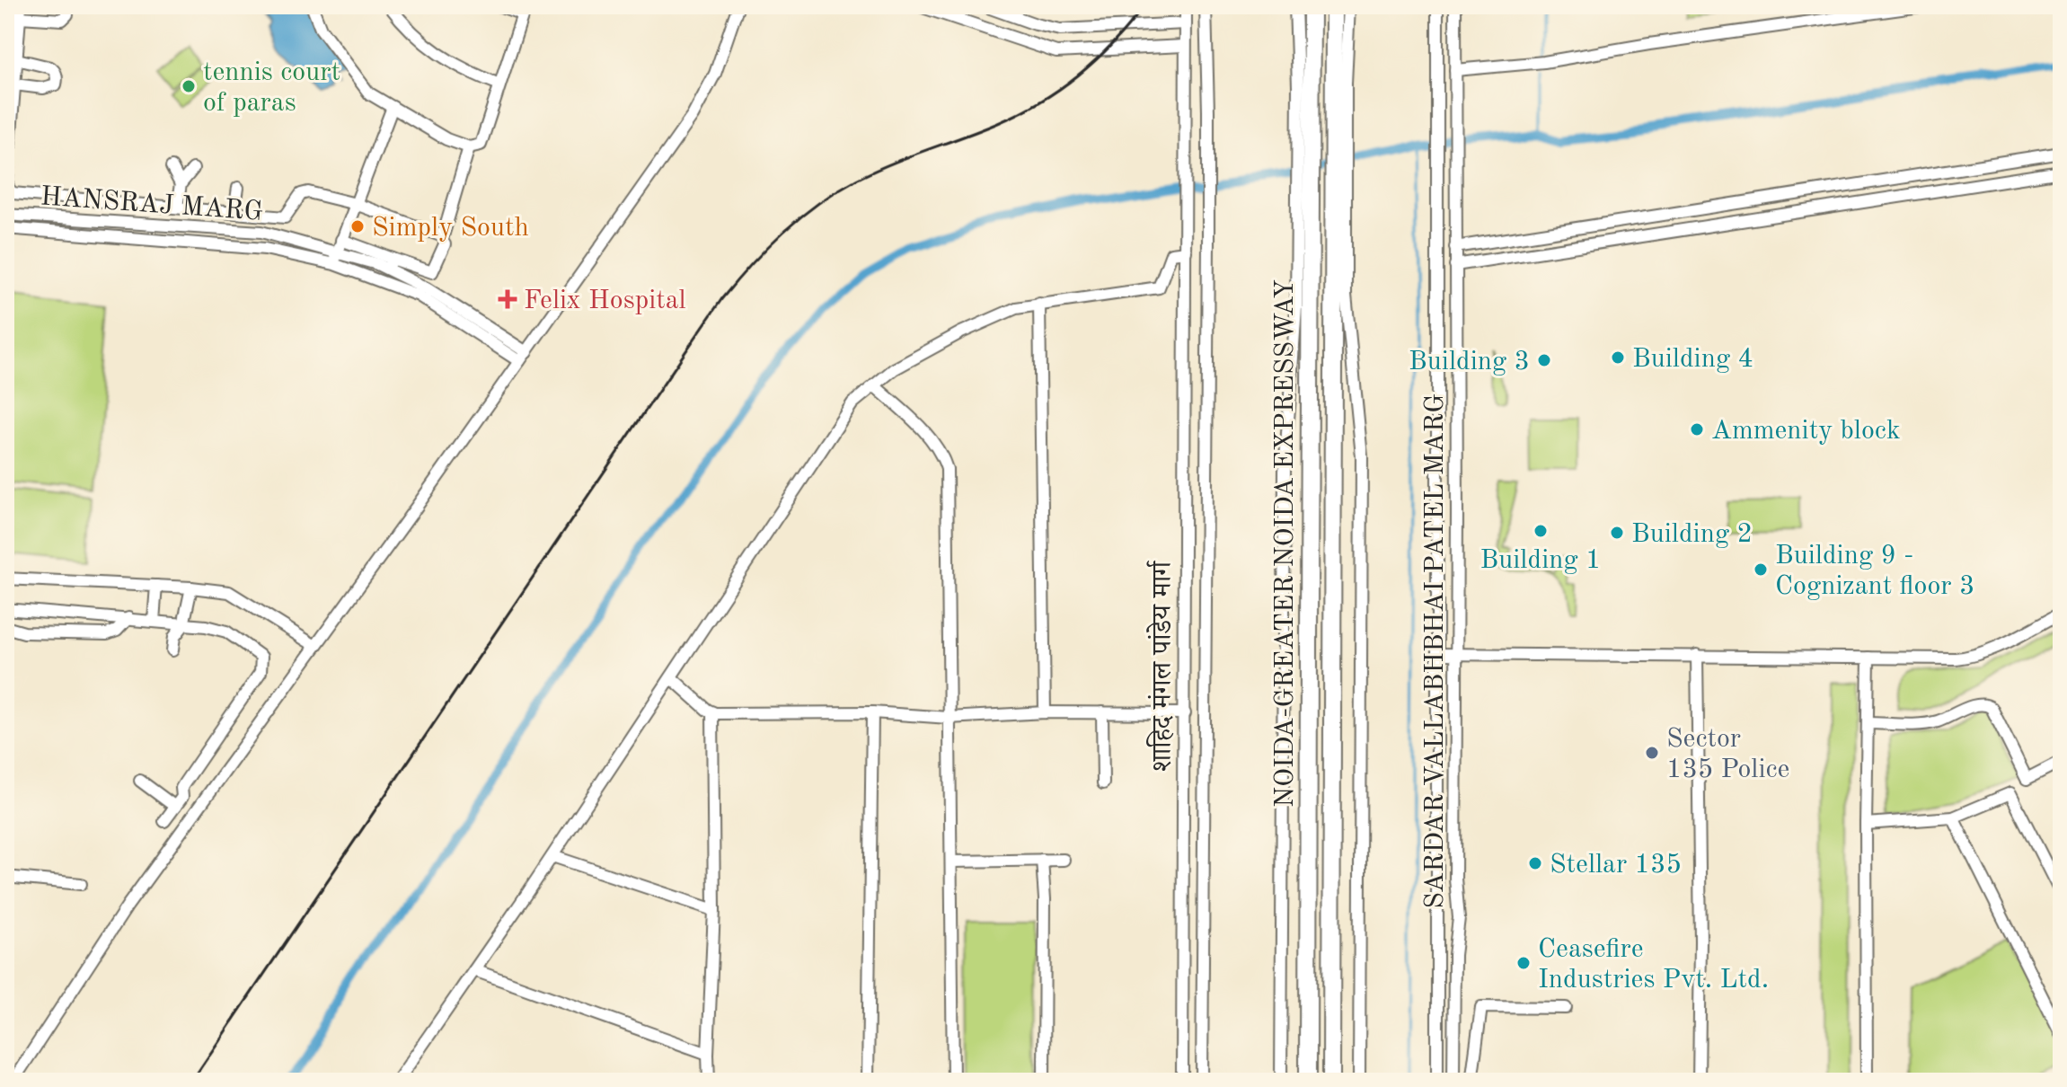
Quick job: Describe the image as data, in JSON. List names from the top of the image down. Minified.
{"streets":{"highway":["NOIDA-GREATER NOIDA EXPRESSWAY"],"street":["HANSRAJ MARG","SARDAR VALLABHBHAI PATEL MARG","शाहिद मंगल पांडेय मार्ग"]},"places":{"other":["tennis court of paras","Simply South","Building 4","Building 3","Ammenity block","Building 1","Building 2","Building 9 - Cognizant floor 3","Sector 135 Police","Stellar 135","Ceasefire Industries Pvt. Ltd."],"health":["Felix Hospital"]}}
